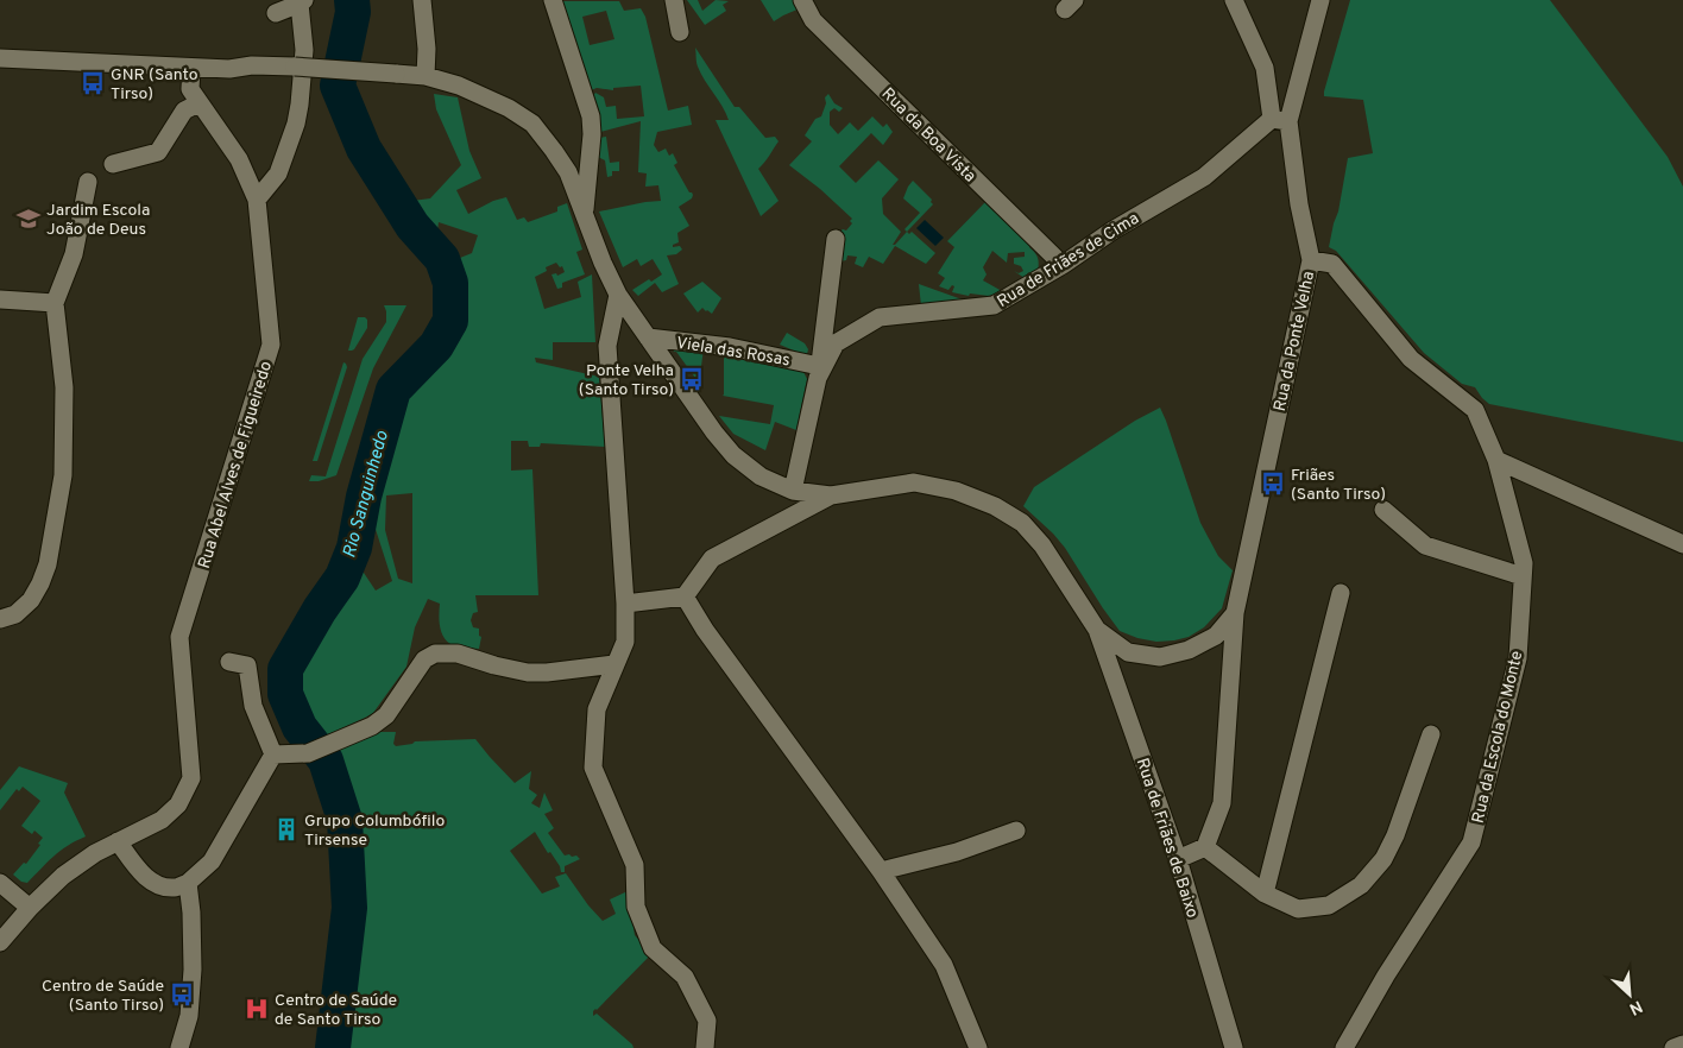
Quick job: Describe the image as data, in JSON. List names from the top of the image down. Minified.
{"streets":{"street":["Rua da Boa Vista","Rua de Friães de Cima","Rua da Ponte Velha","Viela das Rosas","Rua Abel Alves de Figueiredo","Rua da Escola do Monte","Rua de Friães de Baixo"]},"crossings":[["Rua da Boa Vista","Rua de Friães de Cima"],["Rua de Friães de Cima","Rua da Ponte Velha"],["Rua de Friães de Cima","Viela das Rosas"],["Rua da Ponte Velha","Rua da Escola do Monte"],["Rua da Ponte Velha","Rua de Friães de Baixo"]],"water":["Rio Sanguinhedo"],"places":{"bus stop":["GNR (Santo Tirso)","Ponte Velha (Santo Tirso)","Friães (Santo Tirso)","Centro de Saúde (Santo Tirso)"],"school or university":["Jardim Escola João de Deus"],"building":["Grupo Columbófilo Tirsense"],"hospital":["Centro de Saúde de Santo Tirso"]},"north":"bottom right"}
